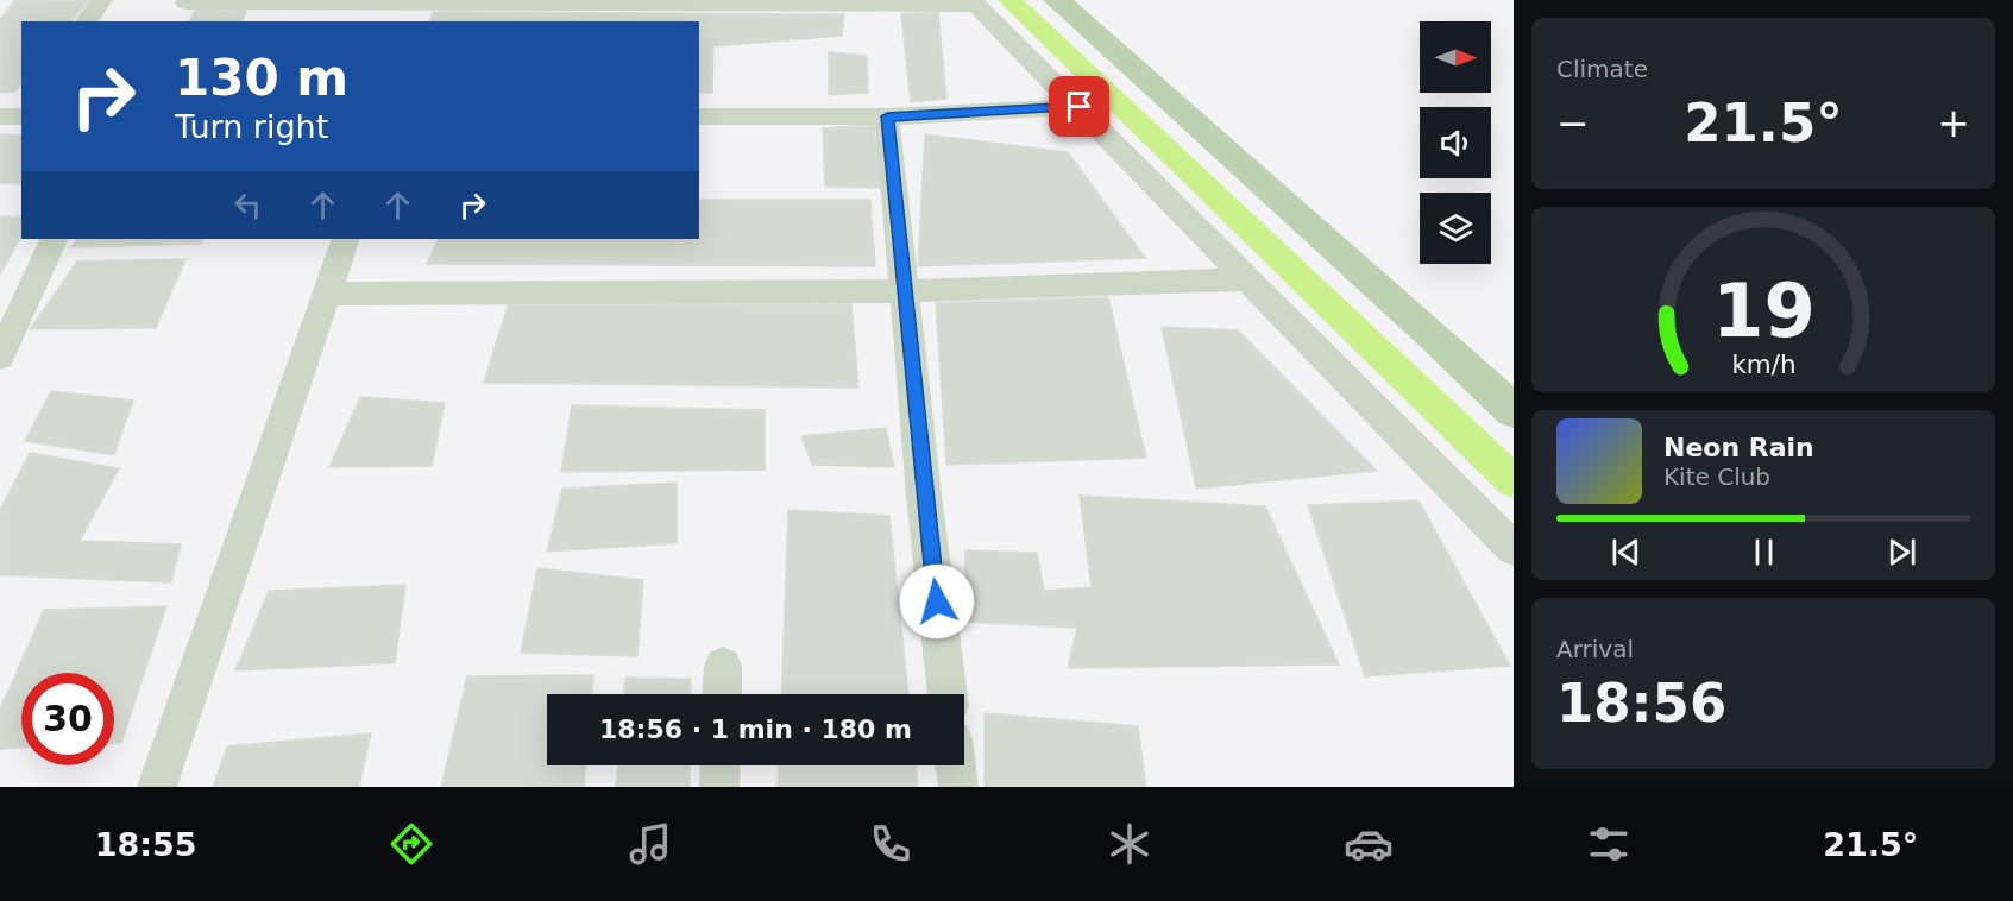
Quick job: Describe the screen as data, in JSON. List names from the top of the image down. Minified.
{"north":"right","page":{"tile":["Climate",["Arrival","18:56"]],"turn":["130 m","Turn right"],"heat":["−","21.5°","+"],"song":["Neon Rain","Kite Club"],"limit":"30","trip":"18:56 · 1 min · 180 m","tabs":["18:55","21.5°"],"gauge":["19","km/h"]}}
